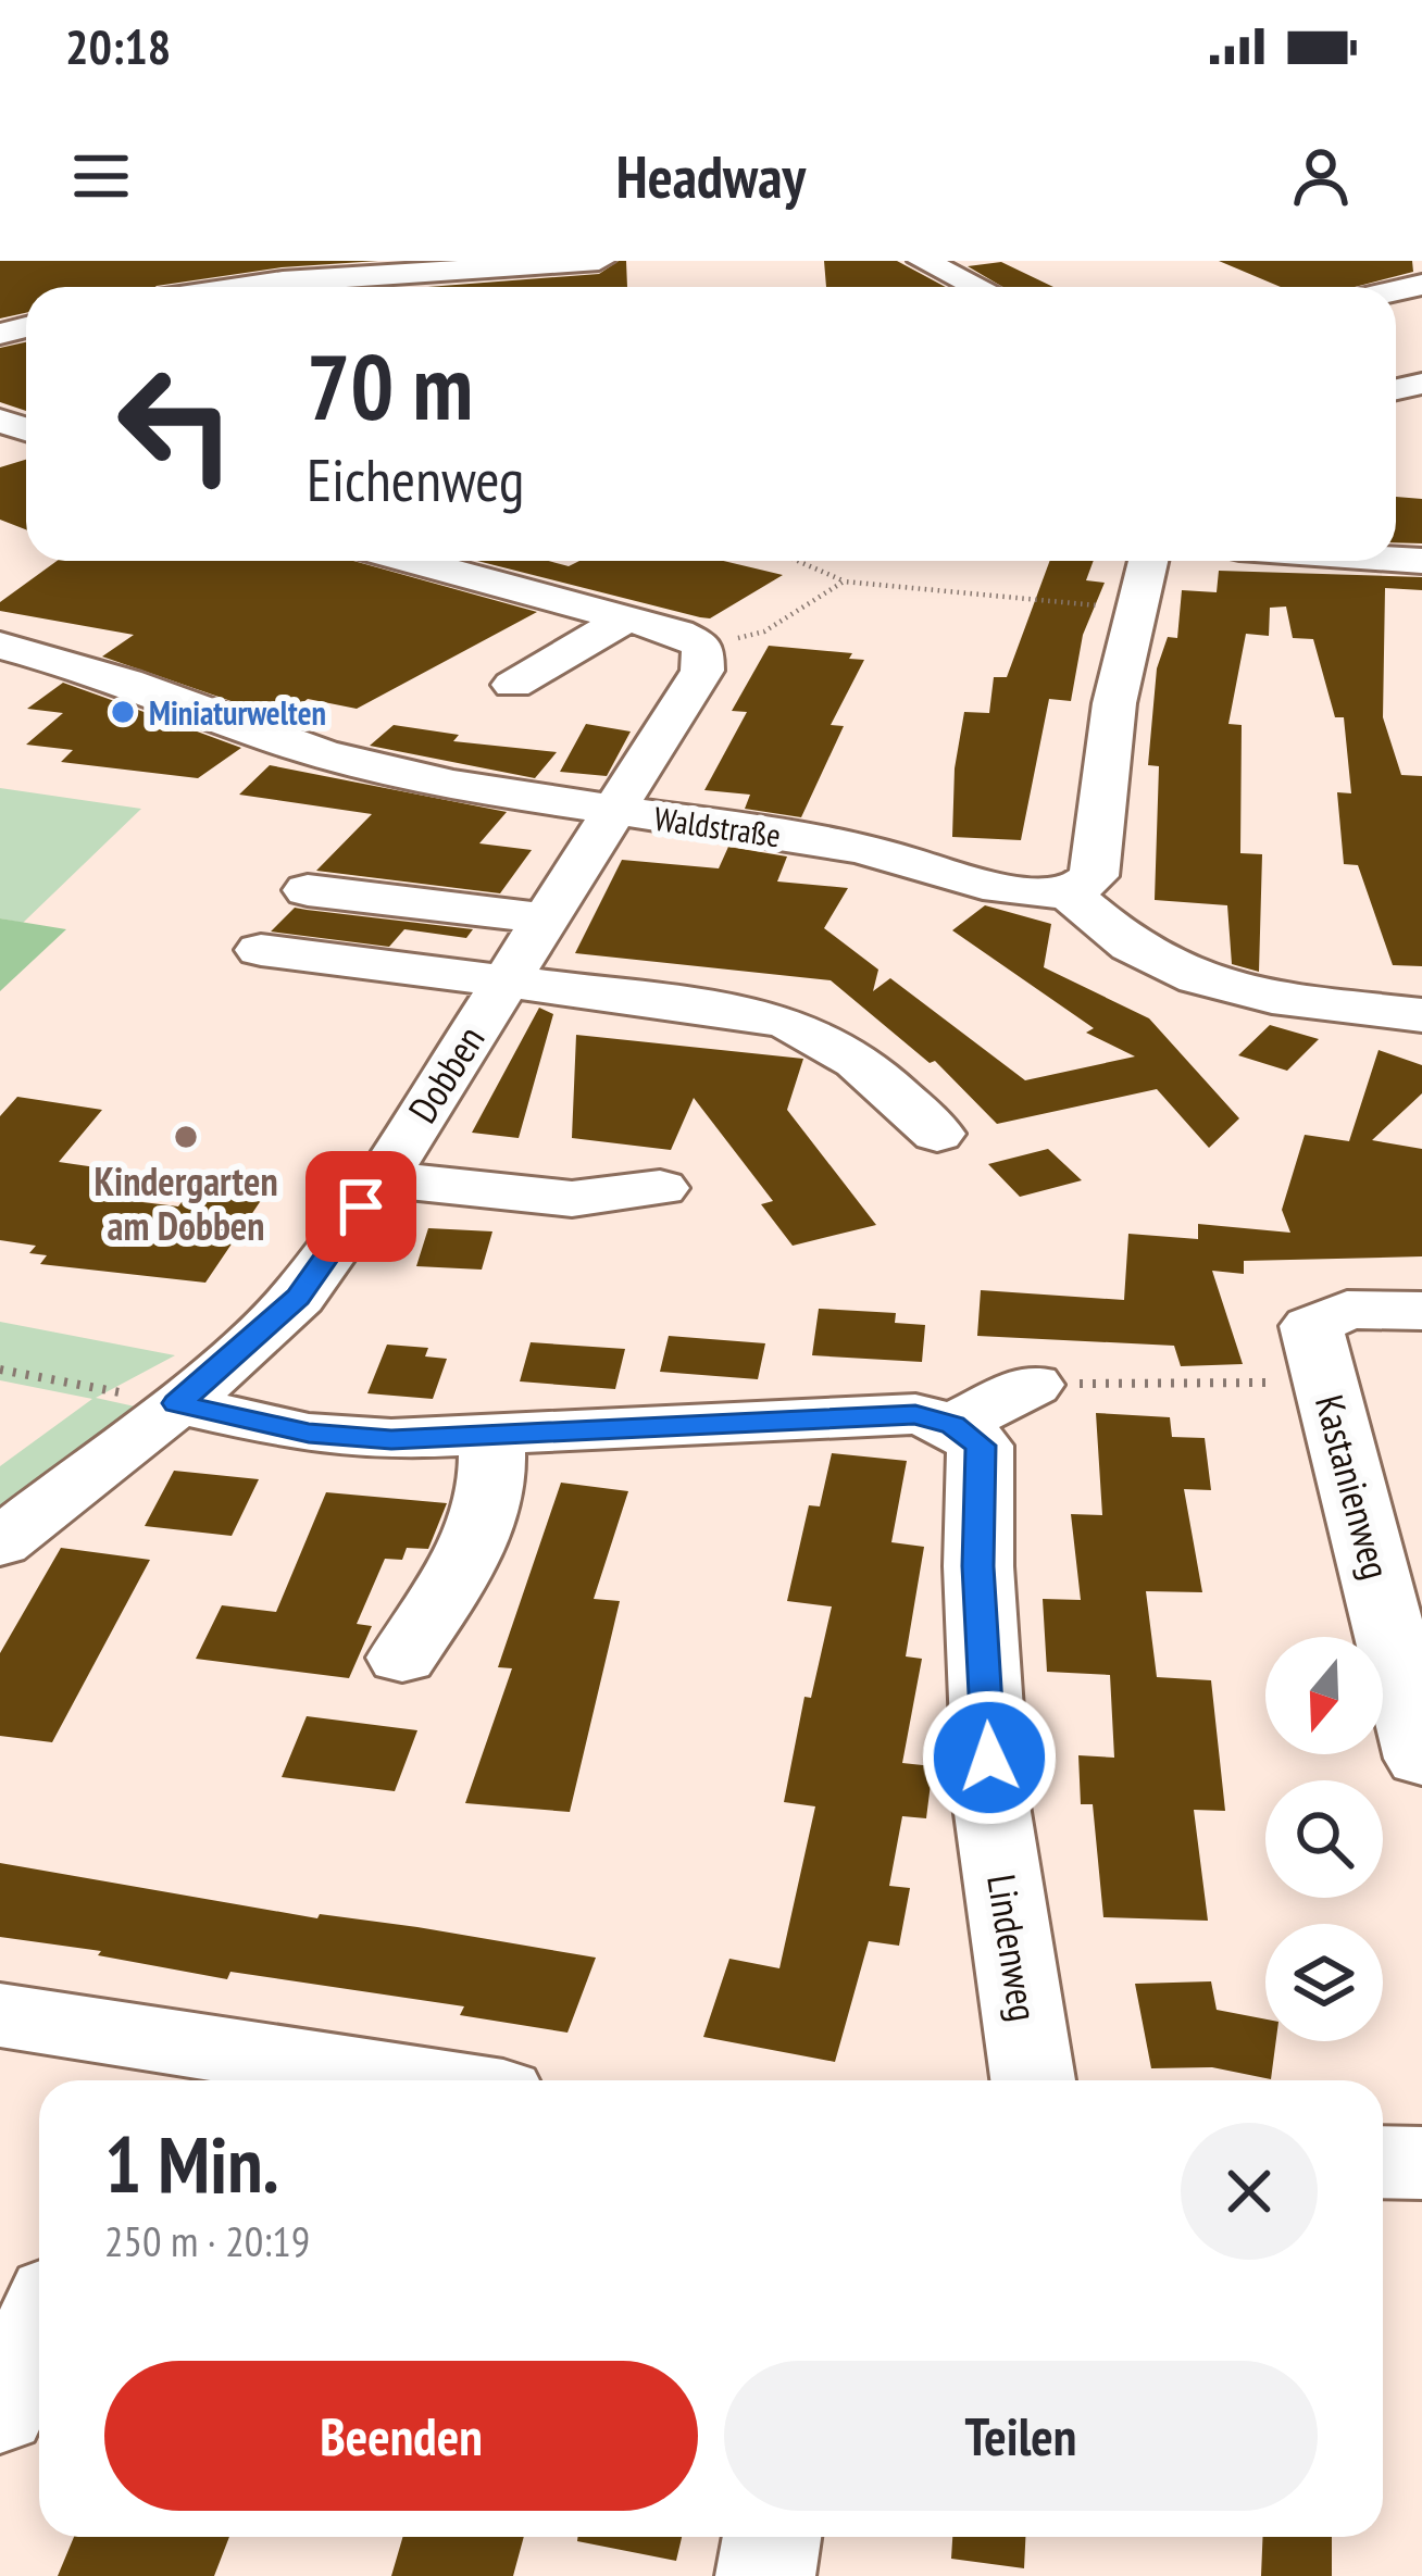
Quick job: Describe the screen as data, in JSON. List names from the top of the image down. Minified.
{"streets":{"street":["Waldstraße","Dobben","Kastanienweg","Lindenweg"]},"crossings":[["Waldstraße","Dobben"]],"places":["Miniaturwelten","Kindergarten am Dobben"],"north":"bottom","page":{"status":"20:18","header":"Headway","turn":["70 m","Eichenweg"],"heading":["1 Min.","250 m · 20:19"],"buttons":["Beenden","Teilen"]}}
